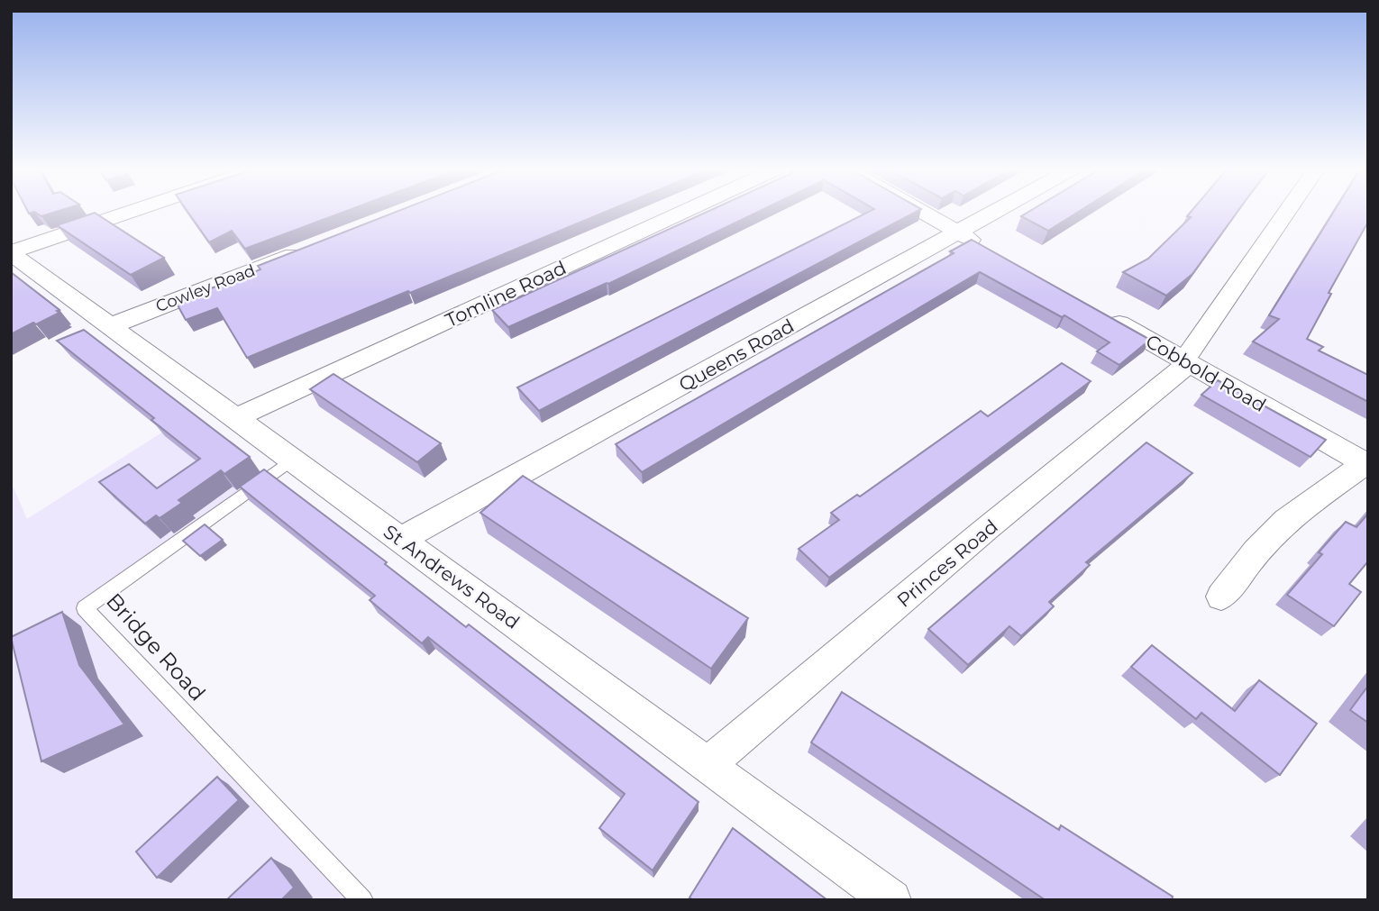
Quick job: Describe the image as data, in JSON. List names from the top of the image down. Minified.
{"streets":{"street":["Cowley Road","Tomline Road","Queens Road","Cobbold Road","Princes Road","St Andrews Road"],"lane":["Bridge Road"]},"crossings":[["Cowley Road","St Andrews Road"],["Tomline Road","St Andrews Road"],["Queens Road","St Andrews Road"],["Cobbold Road","Princes Road"],["Princes Road","St Andrews Road"],["St Andrews Road","Bridge Road"]]}
